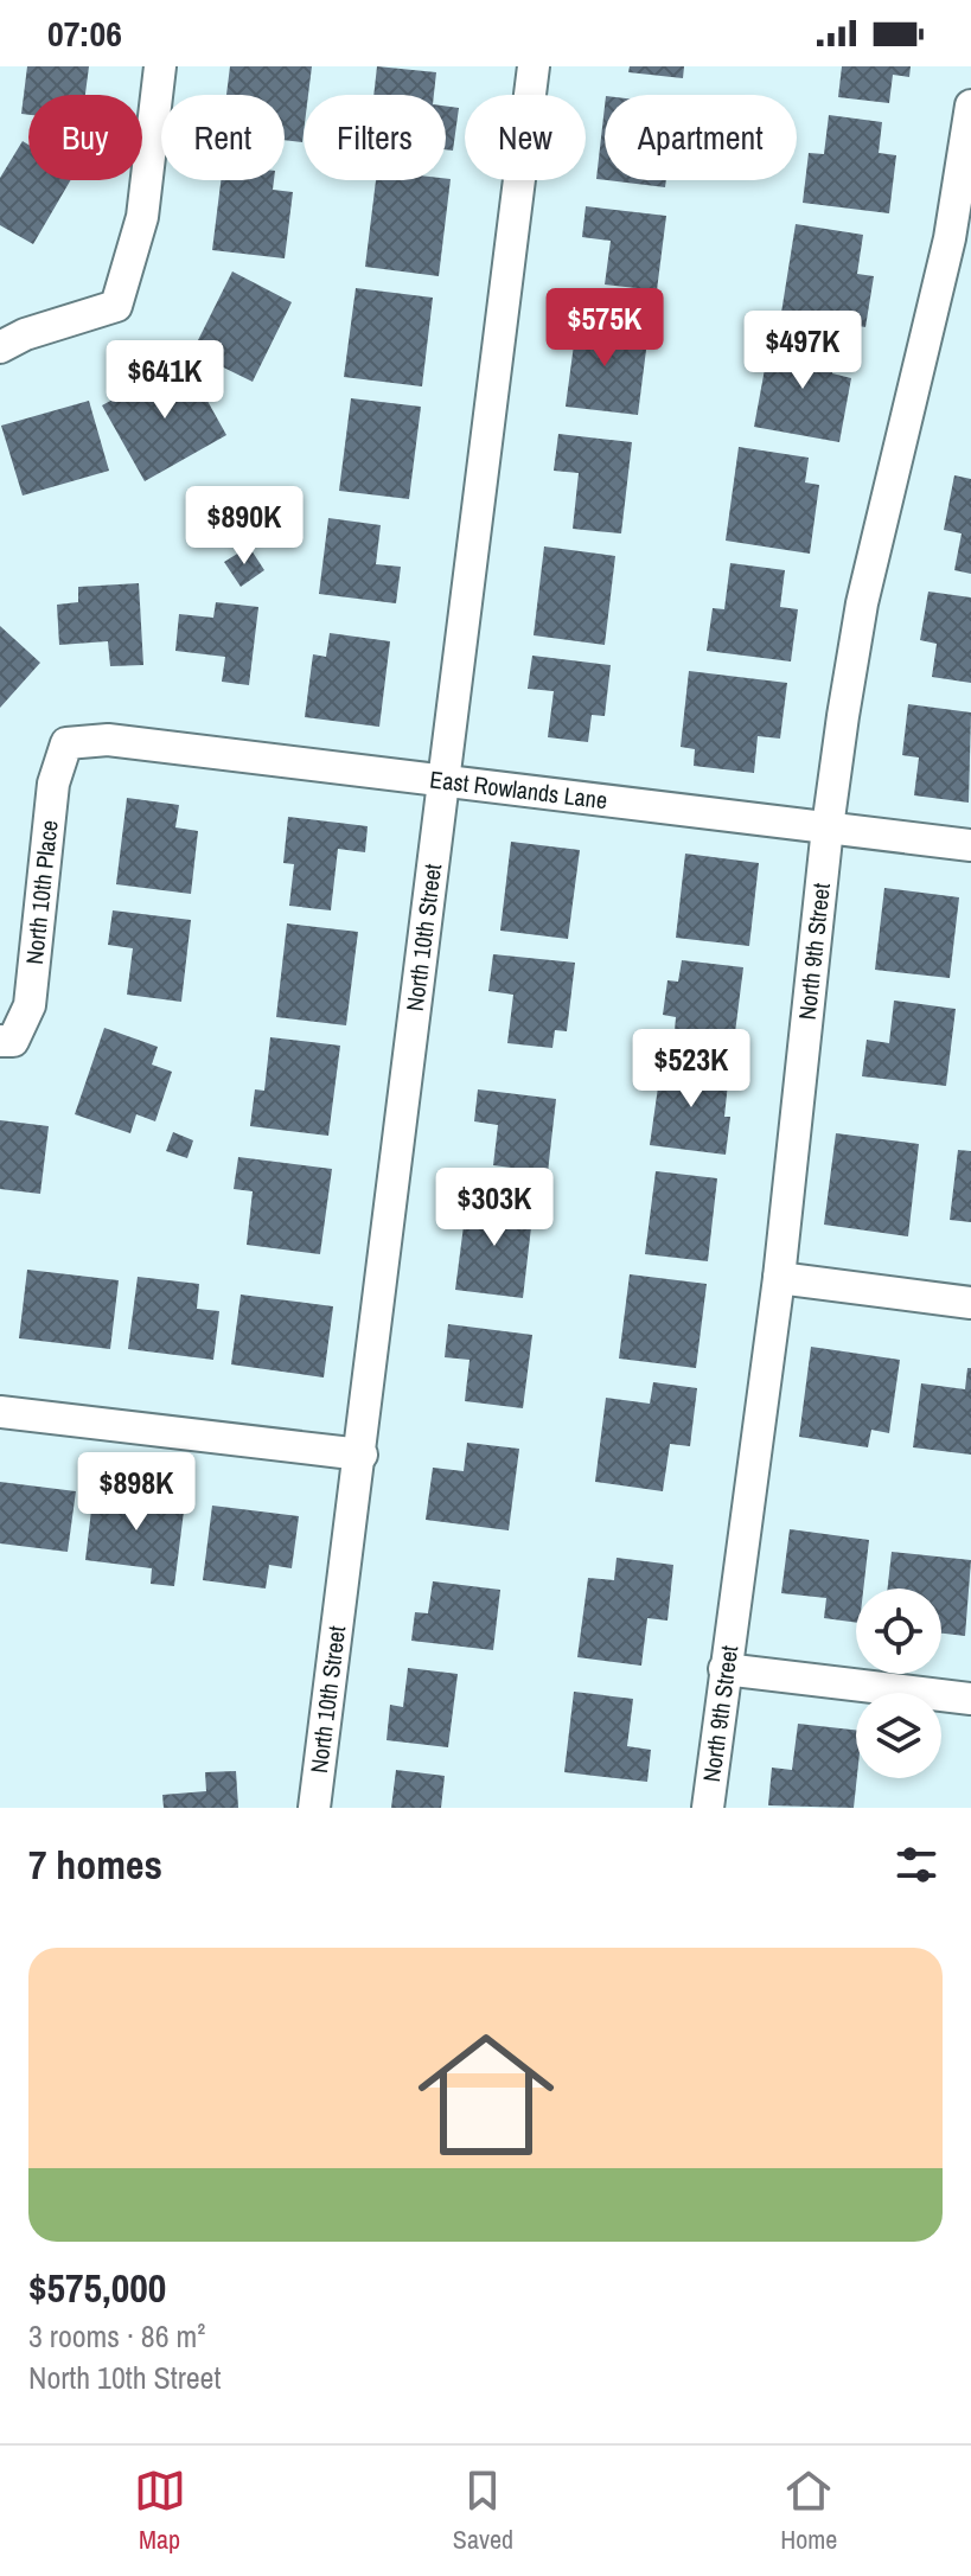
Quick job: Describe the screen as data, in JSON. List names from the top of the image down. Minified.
{"streets":{"street":["East Rowlands Lane","North 10th Place","North 10th Street","North 9th Street"]},"crossings":[["East Rowlands Lane","North 10th Place"],["East Rowlands Lane","North 10th Street"],["East Rowlands Lane","North 9th Street"]],"page":{"status":"07:06","chip":["Buy","Rent","Filters","New","Apartment"],"price":["$575K","$497K","$641K","$890K","$523K","$303K","$898K"],"heading":"7 homes","list":[{"name":"$575,000","note":"3 rooms · 86 m² · North 10th Street"}],"tabs":["Map","Saved","Home"]}}
